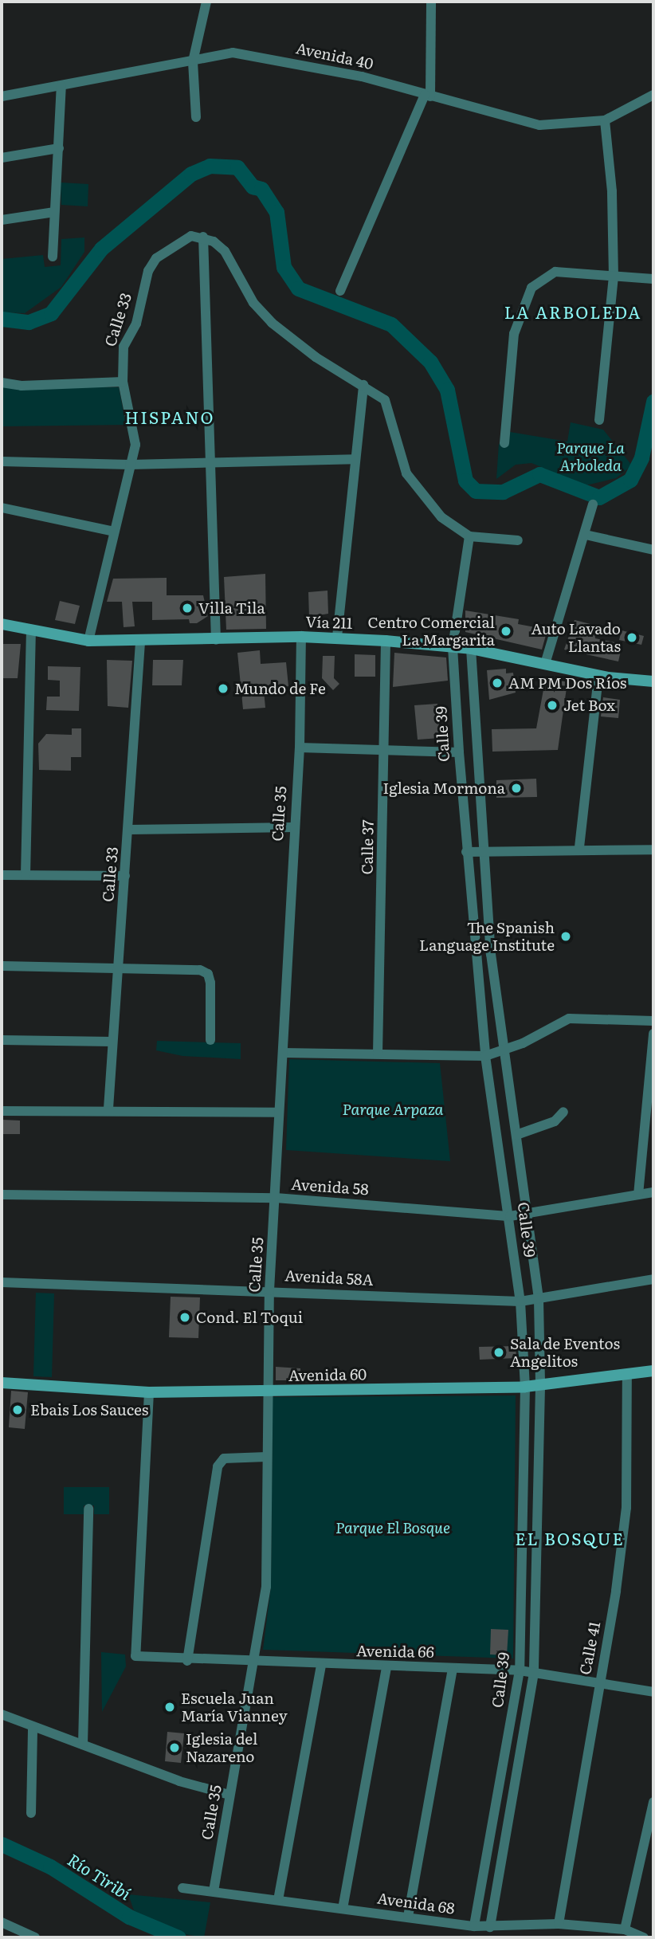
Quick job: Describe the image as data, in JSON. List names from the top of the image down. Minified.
{"streets":{"main road":["Vía 211","Avenida 60"],"street":["Avenida 40","Calle 33","Calle 39","Calle 35","Calle 37","Avenida 58","Avenida 58A","Calle 41","Avenida 66","Avenida 68"]},"crossings":[["Calle 33","Vía 211"],["Vía 211","Calle 39"],["Vía 211","Calle 35"],["Vía 211","Calle 37"],["Calle 39","Avenida 58"],["Calle 39","Avenida 58A"],["Calle 39","Avenida 60"],["Calle 39","Avenida 66"],["Calle 39","Avenida 68"],["Calle 35","Avenida 58"],["Calle 35","Avenida 58A"],["Calle 35","Avenida 60"],["Calle 35","Avenida 66"],["Calle 35","Avenida 68"],["Avenida 60","Calle 41"],["Avenida 60","Avenida 66"],["Calle 41","Avenida 66"],["Calle 41","Avenida 68"]],"districts":["LA ARBOLEDA","HISPANO","EL BOSQUE"],"water":["Río Tiribí"],"parks":["Parque La Arboleda","Parque Arpaza","Parque El Bosque"],"places":["Villa Tila","Centro Comercial La Margarita","Auto Lavado Llantas","AM PM Dos Ríos","Mundo de Fe","Jet Box","Iglesia Mormona","The Spanish Language Institute","Cond. El Toqui","Sala de Eventos Angelitos","Ebais Los Sauces","Escuela Juan María Vianney","Iglesia del Nazareno"]}
